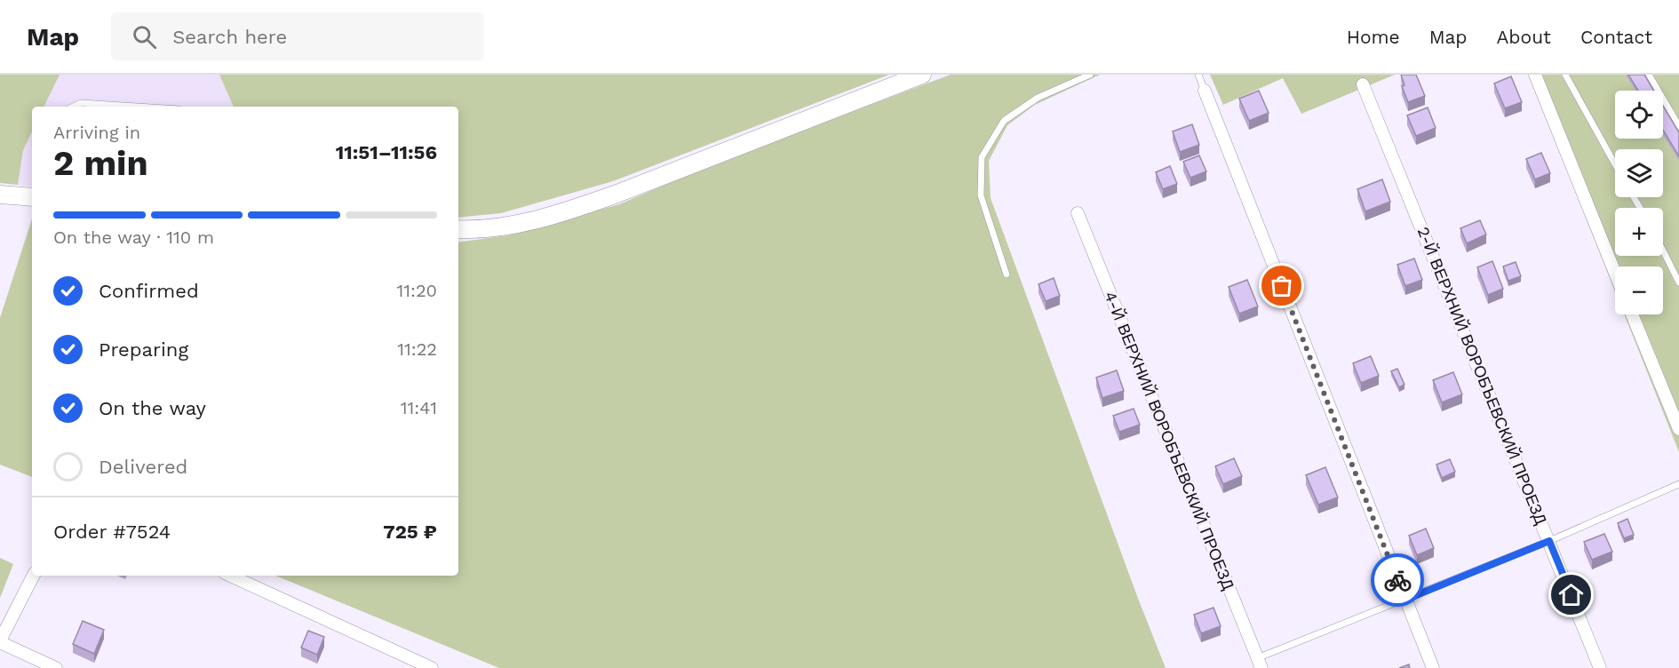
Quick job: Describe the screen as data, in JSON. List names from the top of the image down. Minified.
{"streets":{"street":["2-Й ВЕРХНИЙ ВОРОБЪЕВСКИЙ ПРОЕЗД","4-Й ВЕРХНИЙ ВОРОБЪЕВСКИЙ ПРОЕЗД"]},"page":{"header":"Map","search":"Search here","nav":["Home","Map","About","Contact"],"map_buttons":["+","−"],"heading":["2 min","Arriving in","11:51–11:56"],"panel":["Order #7524","725 ₽"],"bar":"On the way · 110 m","list":[["Confirmed","11:20"],["Preparing","11:22"],["On the way","11:41"],"Delivered"]}}
